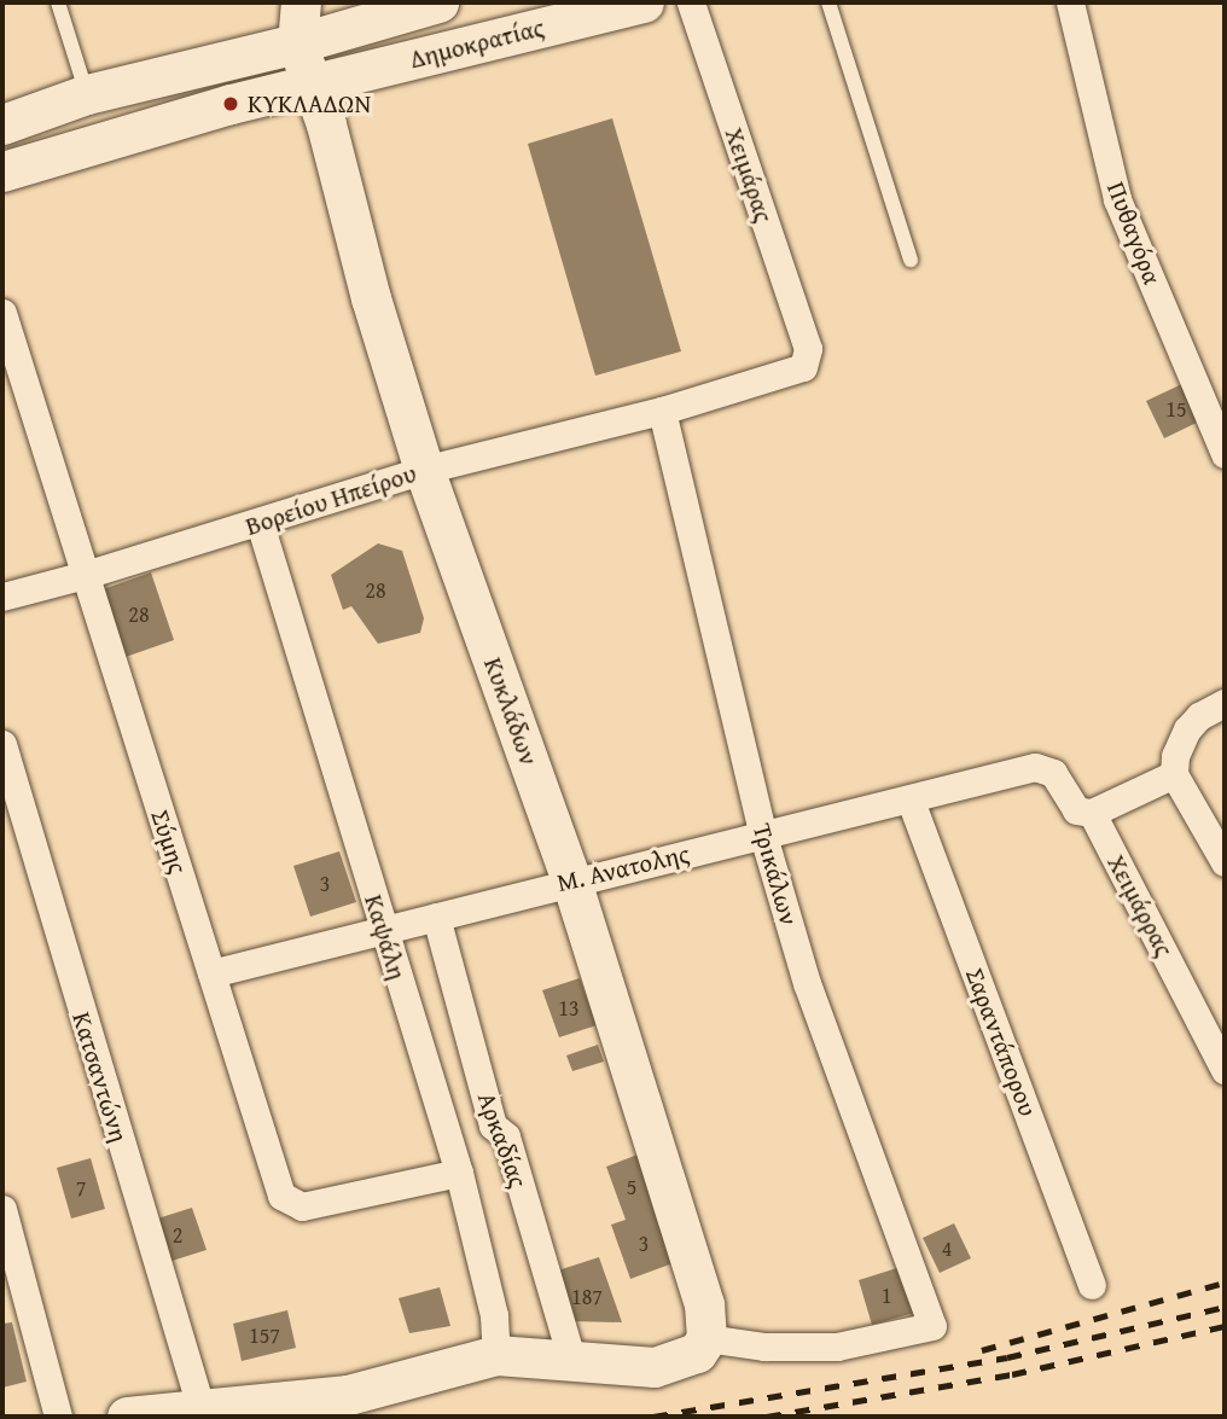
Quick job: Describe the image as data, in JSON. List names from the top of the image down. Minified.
{"streets":{"street":["Δημοκρατίας","Χειμάρας","Πυθαγόρα","Βορείου Ηπείρου","Κυκλάδων","Σύμης","Μ. Ανατολης","Τρικάλων","Χειμάρρας","Καψάλη","Σαραντάπορου","Κατσαντώνη","Αρκαδίας"]},"crossings":[["Δημοκρατίας","Κυκλάδων"],["Χειμάρας","Βορείου Ηπείρου"],["Βορείου Ηπείρου","Κυκλάδων"],["Βορείου Ηπείρου","Σύμης"],["Βορείου Ηπείρου","Τρικάλων"],["Βορείου Ηπείρου","Καψάλη"],["Κυκλάδων","Μ. Ανατολης"],["Κυκλάδων","Τρικάλων"],["Σύμης","Μ. Ανατολης"],["Σύμης","Καψάλη"],["Μ. Ανατολης","Τρικάλων"],["Μ. Ανατολης","Χειμάρρας"],["Μ. Ανατολης","Καψάλη"],["Μ. Ανατολης","Σαραντάπορου"],["Μ. Ανατολης","Αρκαδίας"]],"places":["ΚΥΚΛΑΔΩΝ"],"house_numbers":["15","28","28","3","13","5","7","2","3","4","1","187","157"]}
